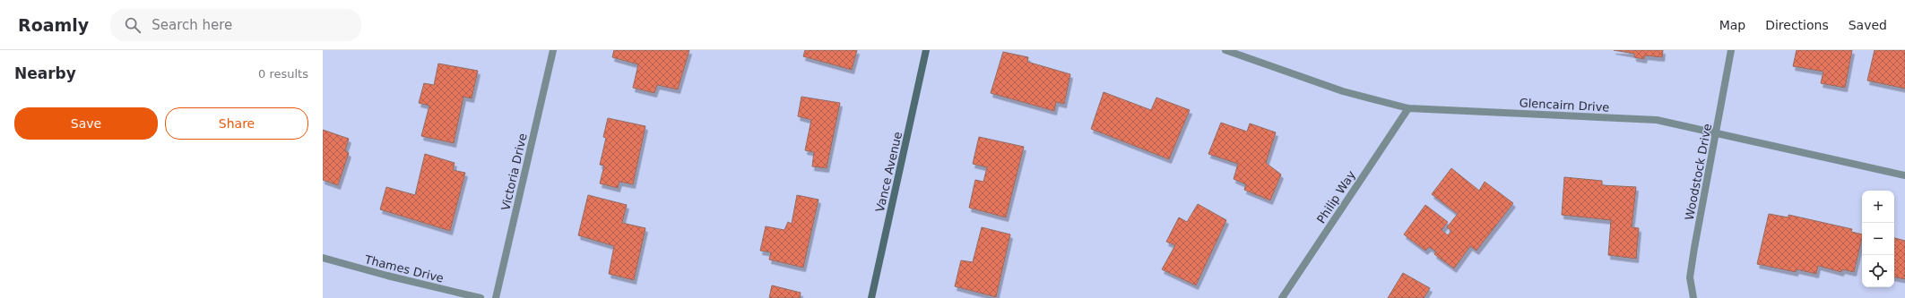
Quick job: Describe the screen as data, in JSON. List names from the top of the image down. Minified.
{"streets":{"street":["Glencairn Drive","Victoria Drive","Vance Avenue","Woodstock Drive","Philip Way","Thames Drive"]},"crossings":[["Glencairn Drive","Woodstock Drive"],["Glencairn Drive","Philip Way"]],"page":{"header":"Roamly","search":"Search here","nav":["Map","Directions","Saved"],"heading":["Nearby","0 results"],"buttons":["Save","Share"],"map_buttons":["+","−"]}}
